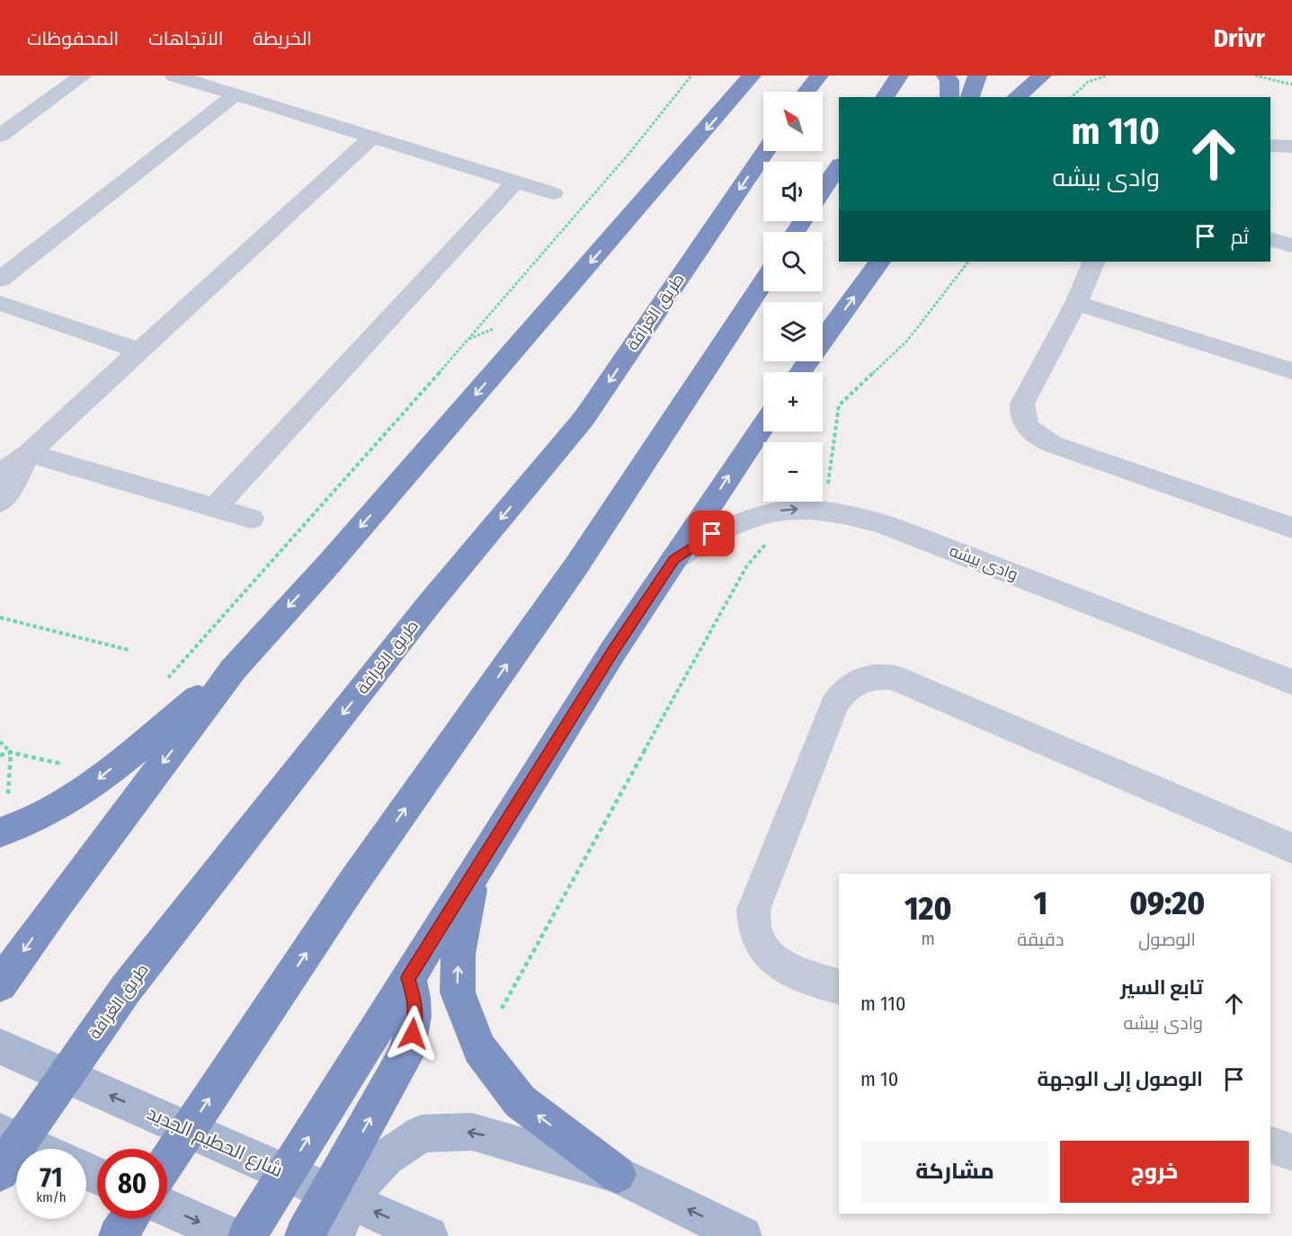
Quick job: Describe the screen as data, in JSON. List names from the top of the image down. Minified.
{"streets":{"highway":["طريق الغرافة"],"main road":["شارع الحطيم الجديد"],"street":["وادى بيشه"]},"one_way":["وادى بيشه","شارع الحطيم الجديد"],"north":"top left","page":{"header":"Drivr","nav":["الخريطة","الاتجاهات","المحفوظات"],"map_buttons":["+","−"],"turn":["110 m","وادى بيشه"],"then":"ثم","eta":["09:20","الوصول","1","دقيقة","120","m"],"list":[{"name":"تابع السير","note":"وادى بيشه","value":"110 m"},{"name":"الوصول إلى الوجهة","value":"10 m"}],"buttons":["خروج","مشاركة"],"speed":"71 km/h","limit":"80"}}
